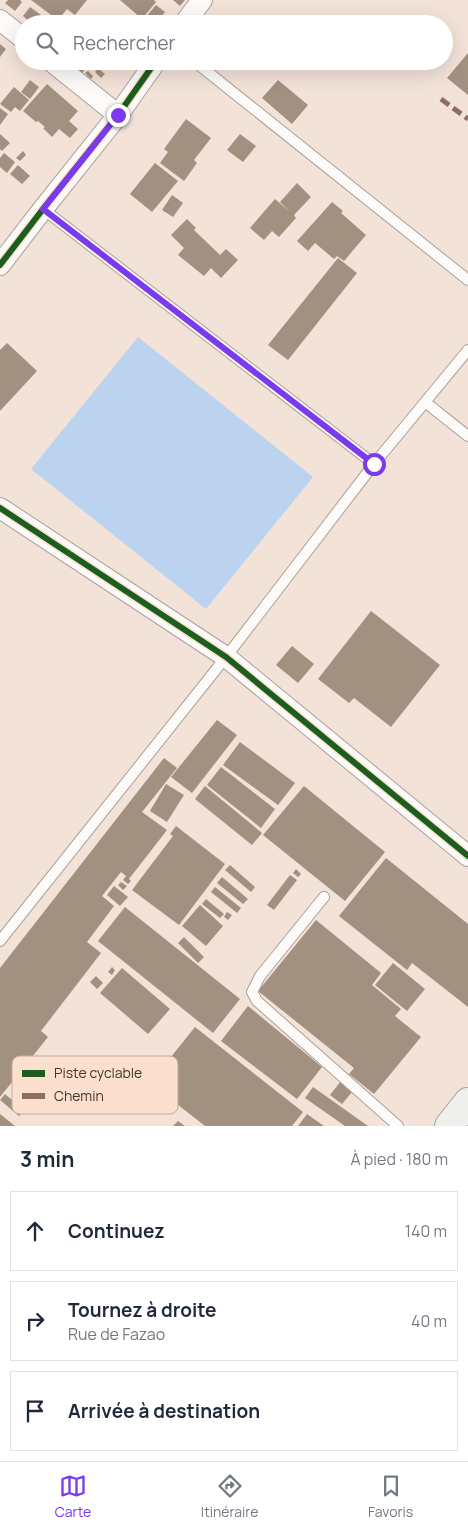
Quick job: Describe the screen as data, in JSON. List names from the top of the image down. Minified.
{"legend":["Piste cyclable","Chemin"],"page":{"search":"Rechercher","heading":["3 min","À pied · 180 m"],"list":[["Continuez","140 m"],["Tournez à droite","Rue de Fazao","40 m"],"Arrivée à destination"],"nav":["Carte","Itinéraire","Favoris"]}}
